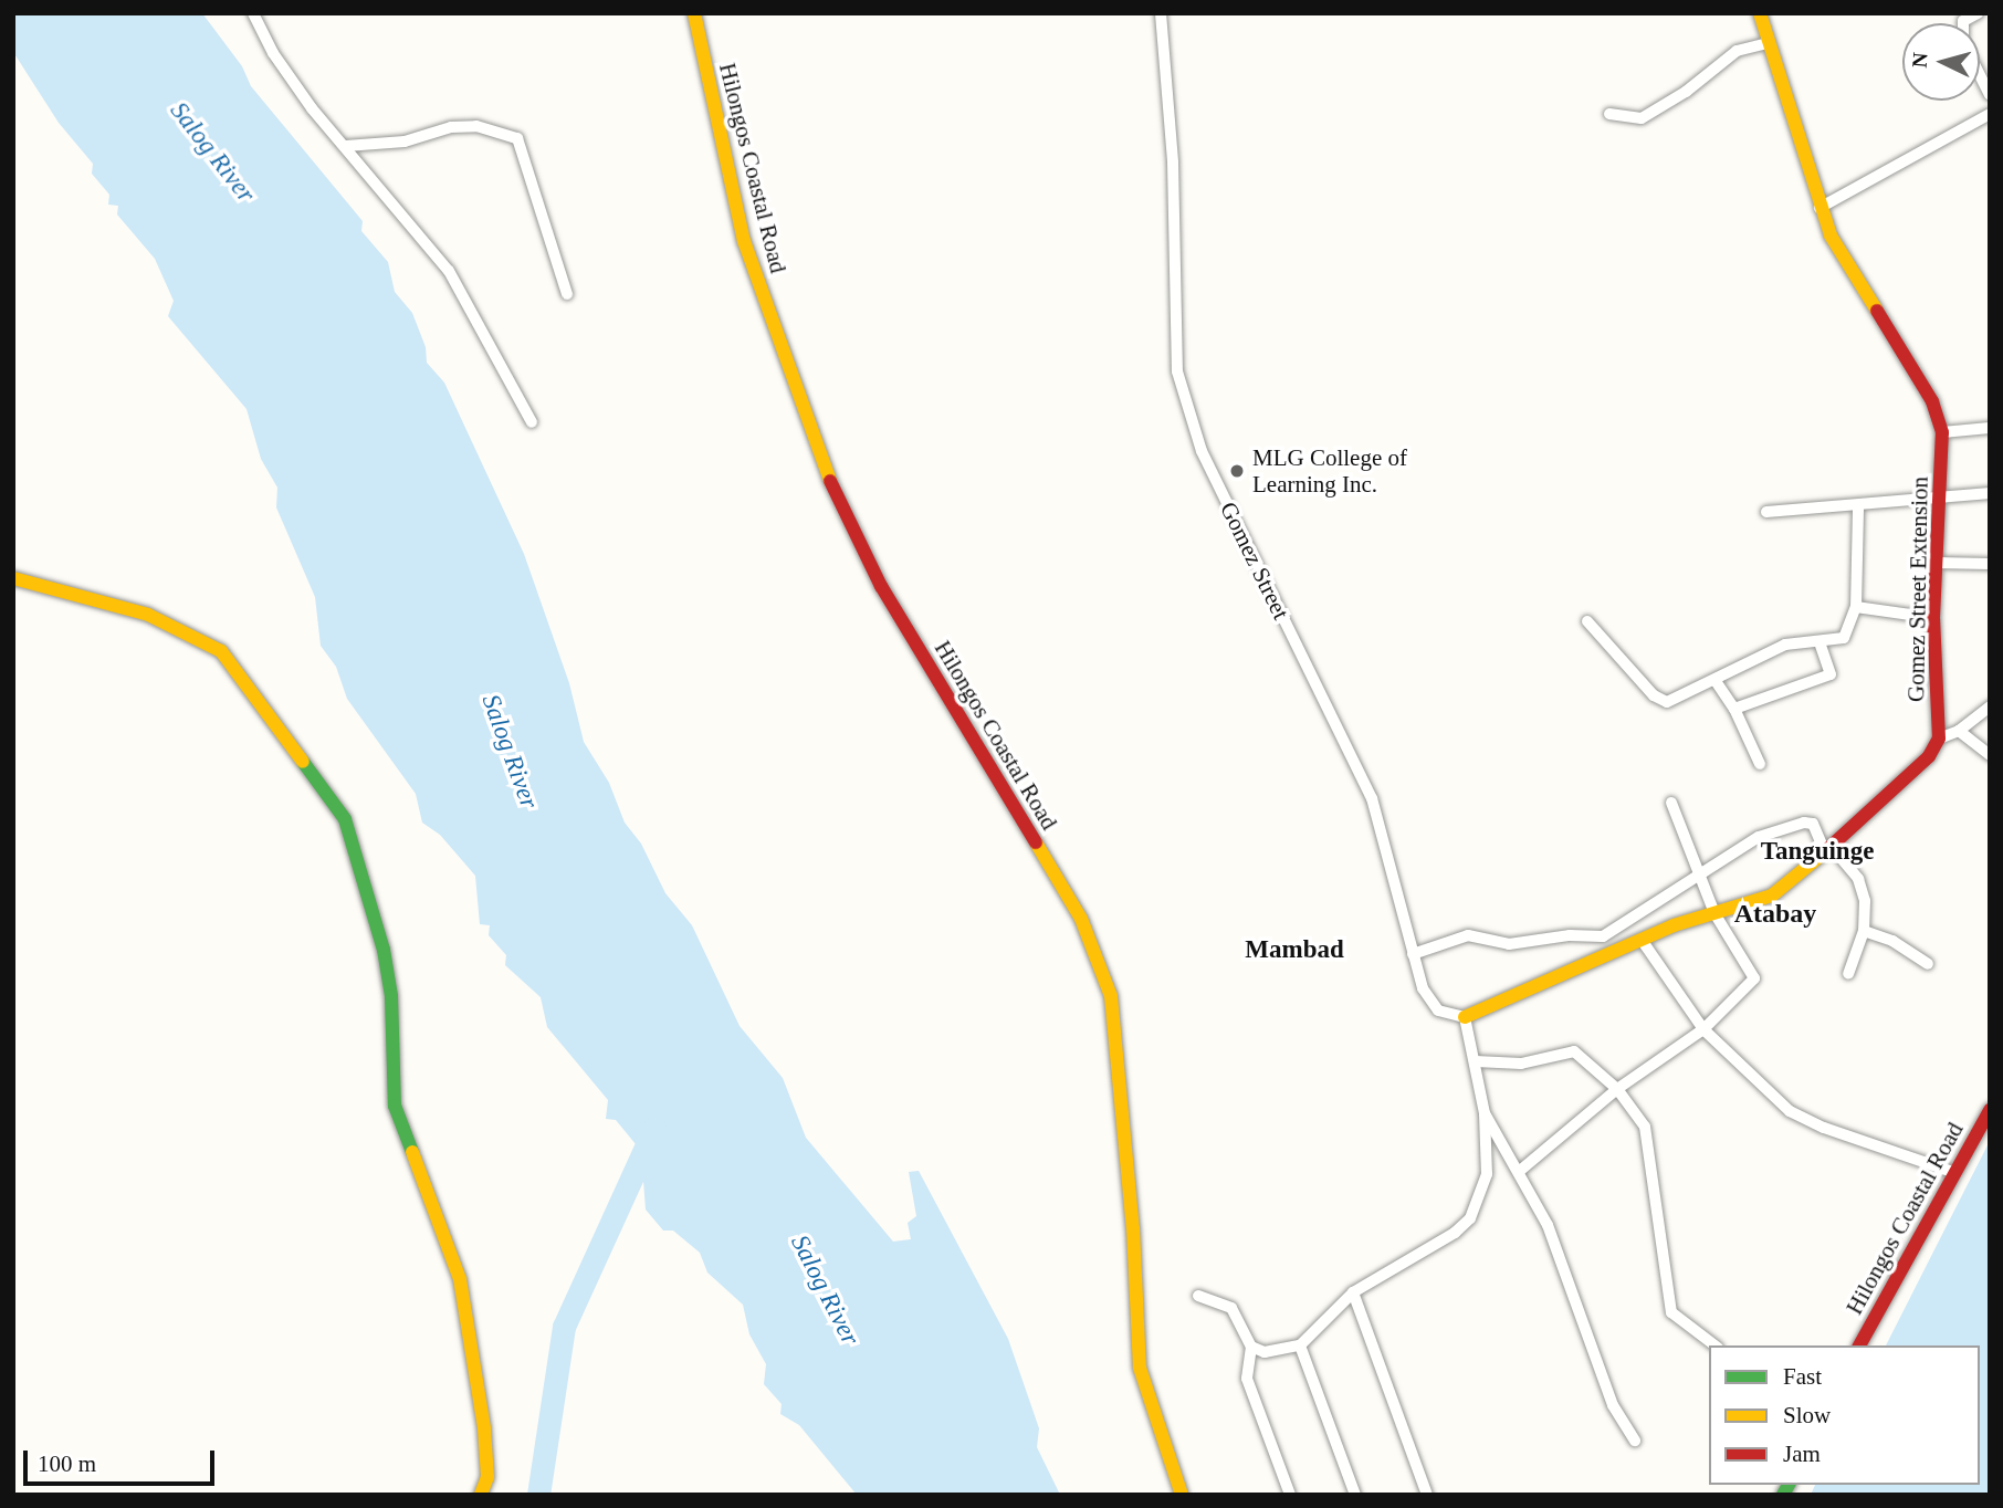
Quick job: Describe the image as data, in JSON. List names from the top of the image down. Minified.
{"streets":{"street":["Hilongos Coastal Road","Gomez Street","Gomez Street Extension"]},"districts":["Tanguinge","Atabay","Mambad"],"water":["Salog River"],"places":["MLG College of Learning Inc."],"legend":["Fast","Slow","Jam"],"scale_bar":"100 m","north":"left"}
